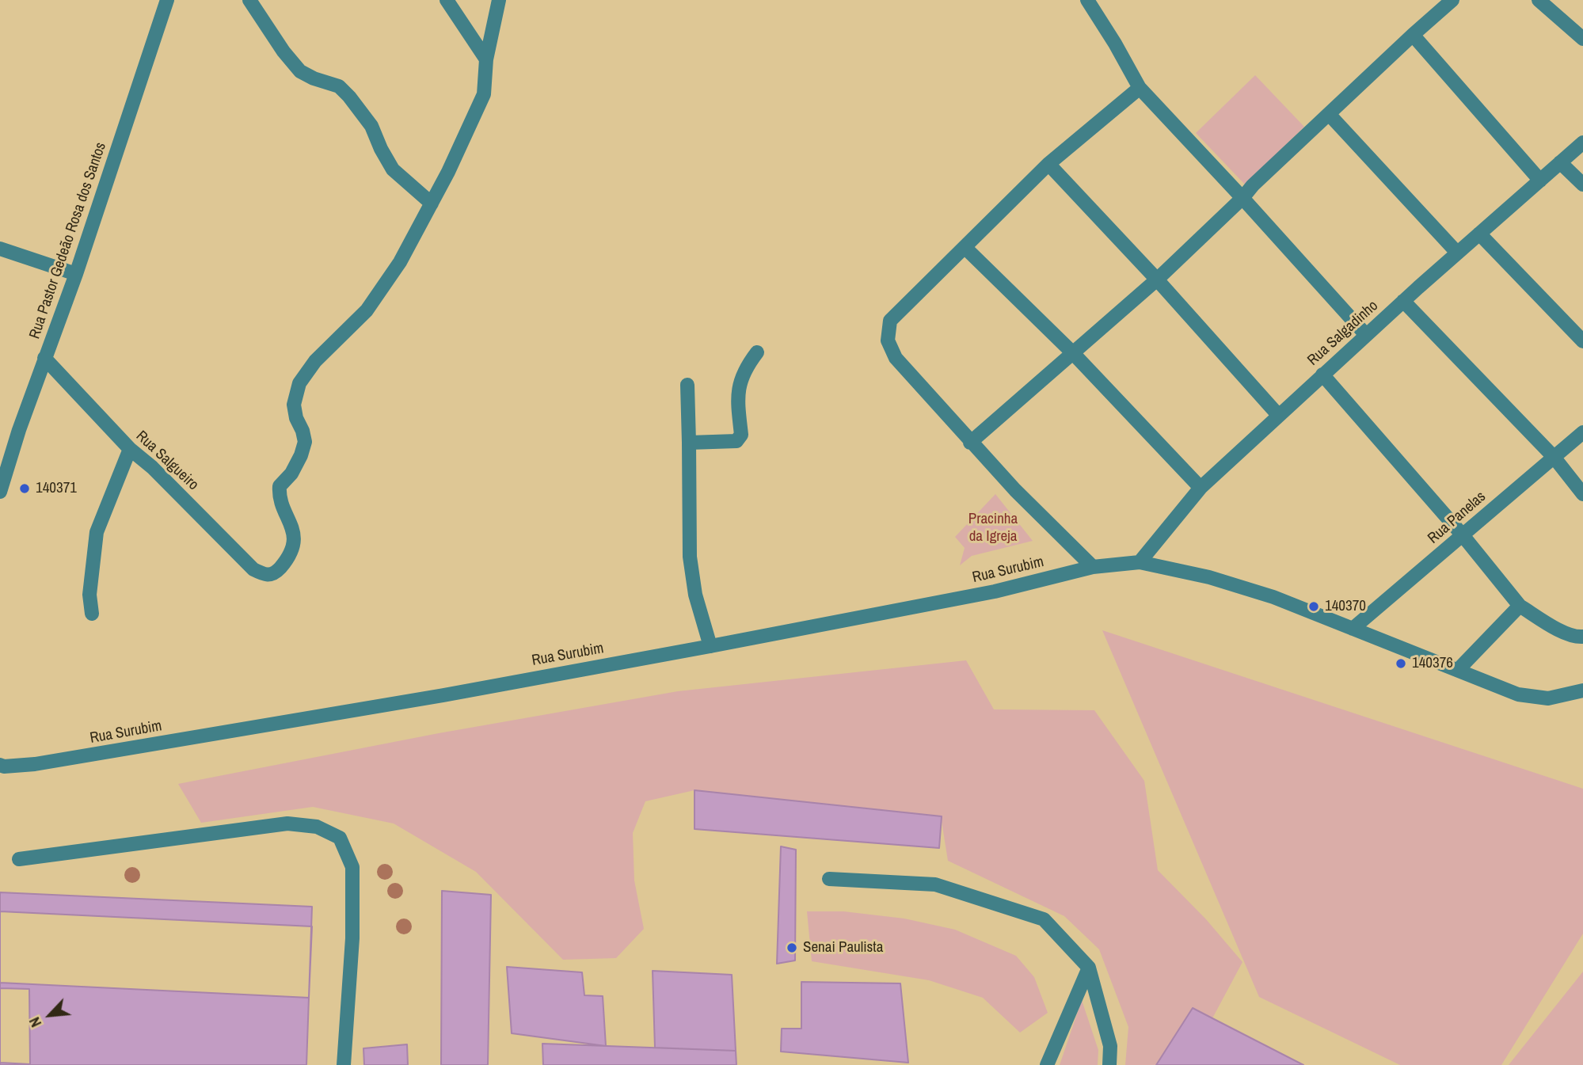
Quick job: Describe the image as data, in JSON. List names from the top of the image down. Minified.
{"streets":{"street":["Rua Pastor Gedeão Rosa dos Santos","Rua Salgadinho","Rua Salgueiro","Rua Panelas","Rua Surubim"]},"crossings":[["Rua Pastor Gedeão Rosa dos Santos","Rua Salgueiro"],["Rua Salgadinho","Rua Surubim"]],"parks":["Pracinha da Igreja"],"places":["140371","140370","140376","Senai Paulista"],"north":"bottom left"}
